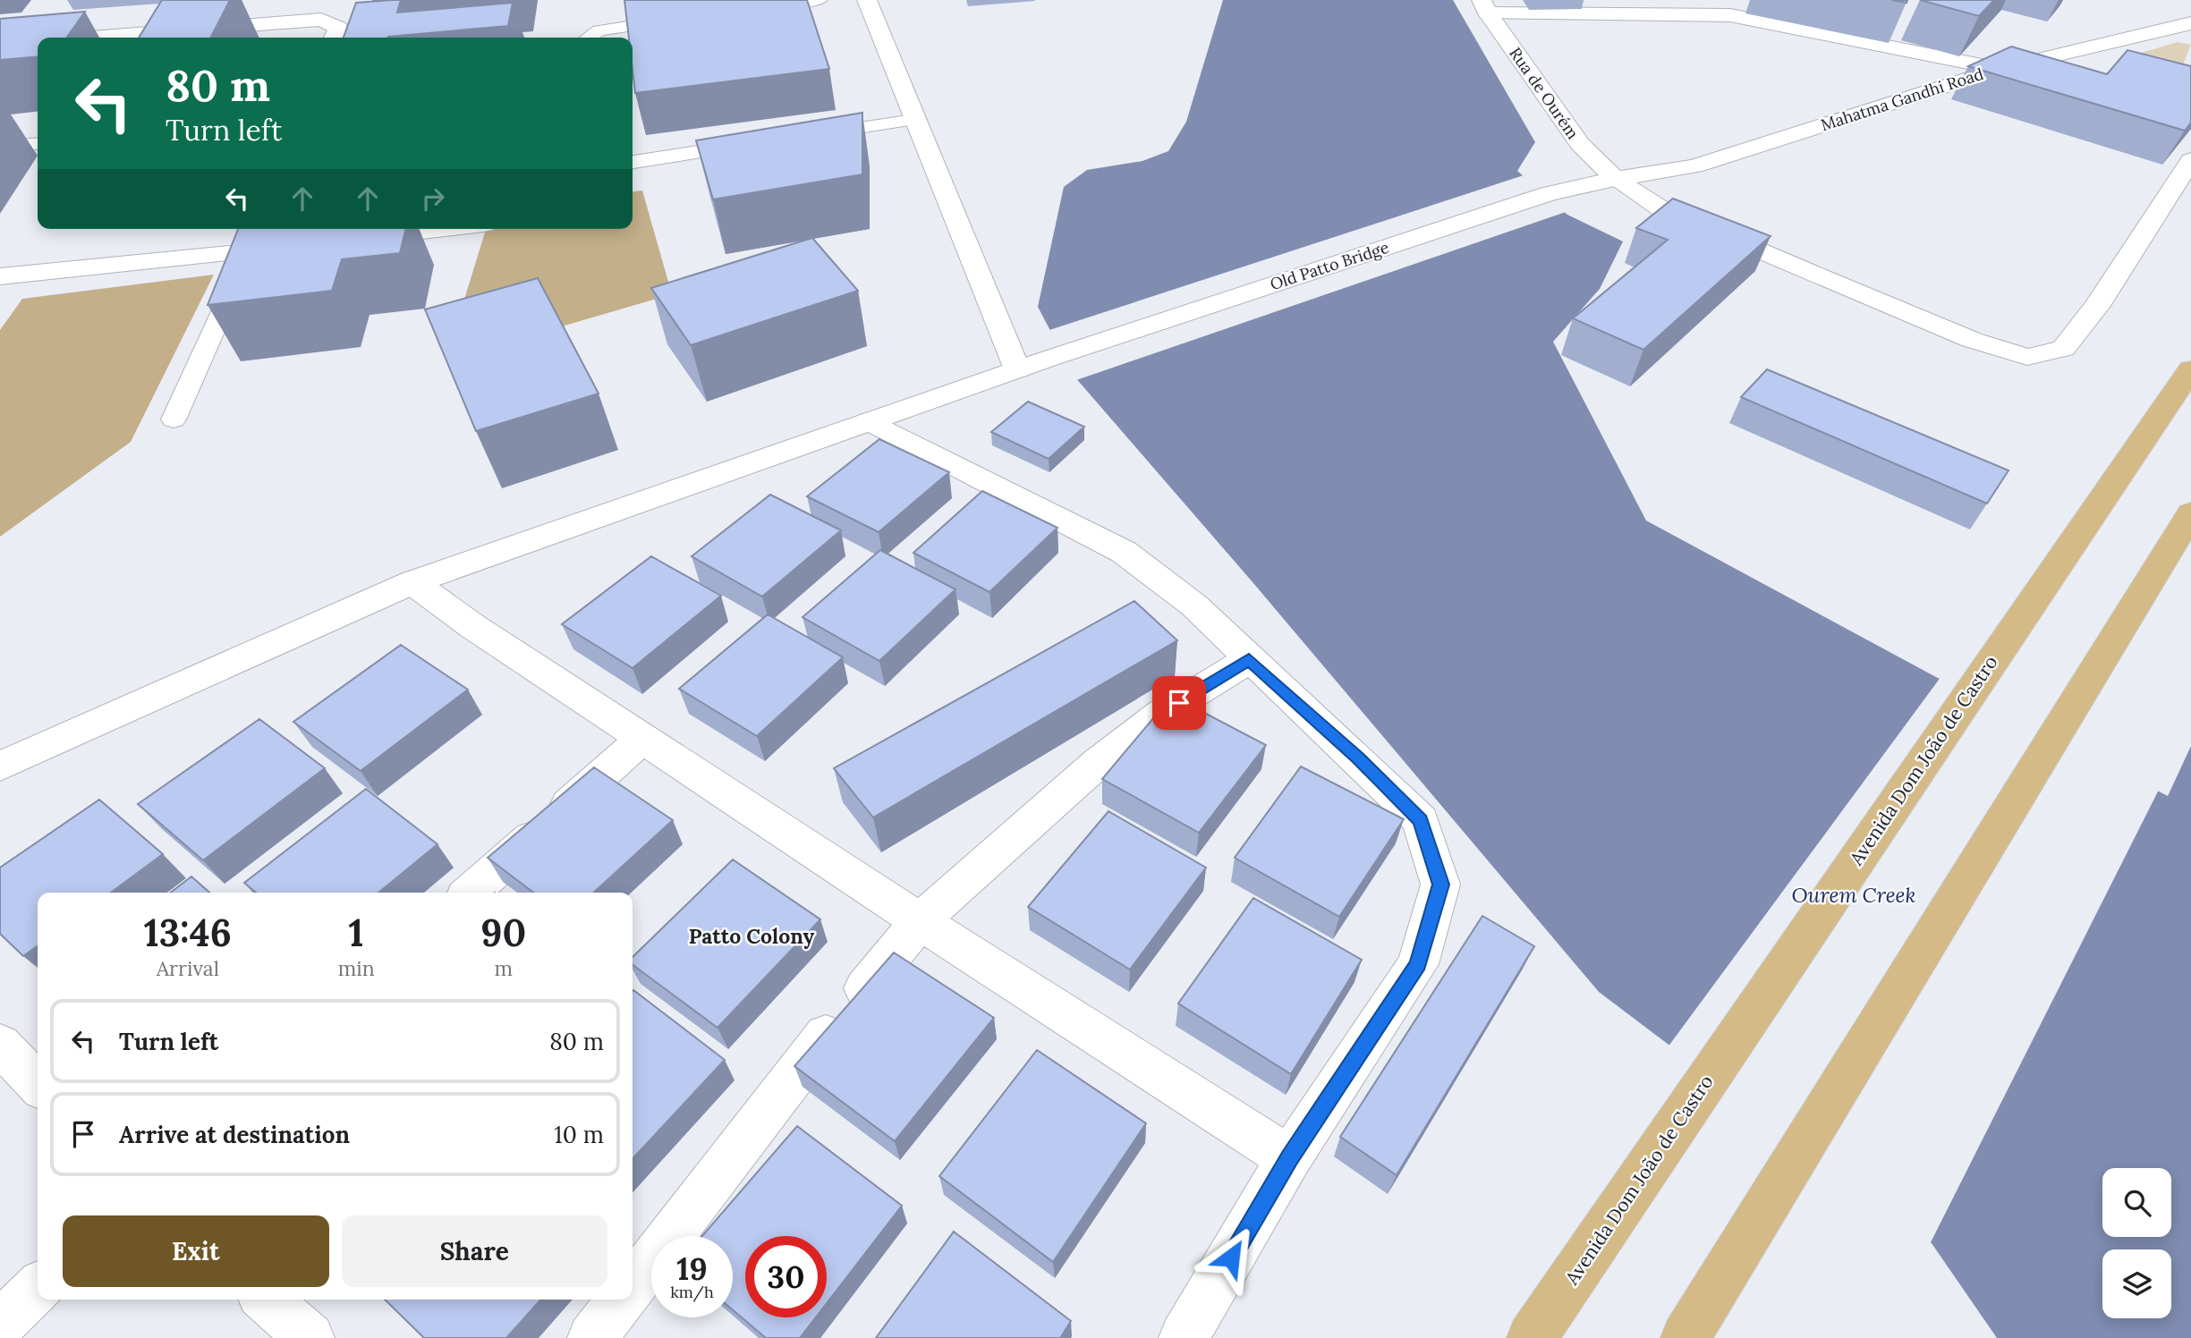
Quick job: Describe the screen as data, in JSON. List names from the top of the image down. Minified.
{"streets":{"main road":["Avenida Dom João de Castro"],"street":["Rua de Ourém","Mahatma Gandhi Road","Old Patto Bridge"]},"crossings":[["Rua de Ourém","Mahatma Gandhi Road"],["Rua de Ourém","Old Patto Bridge"],["Mahatma Gandhi Road","Old Patto Bridge"]],"districts":["Patto Colony"],"water":["Ourem Creek"],"page":{"turn":["80 m","Turn left"],"eta":["13:46","Arrival","1","min","90","m"],"list":[{"name":"Turn left","value":"80 m"},{"name":"Arrive at destination","value":"10 m"}],"buttons":["Exit","Share"],"speed":"19 km/h","limit":"30"}}
